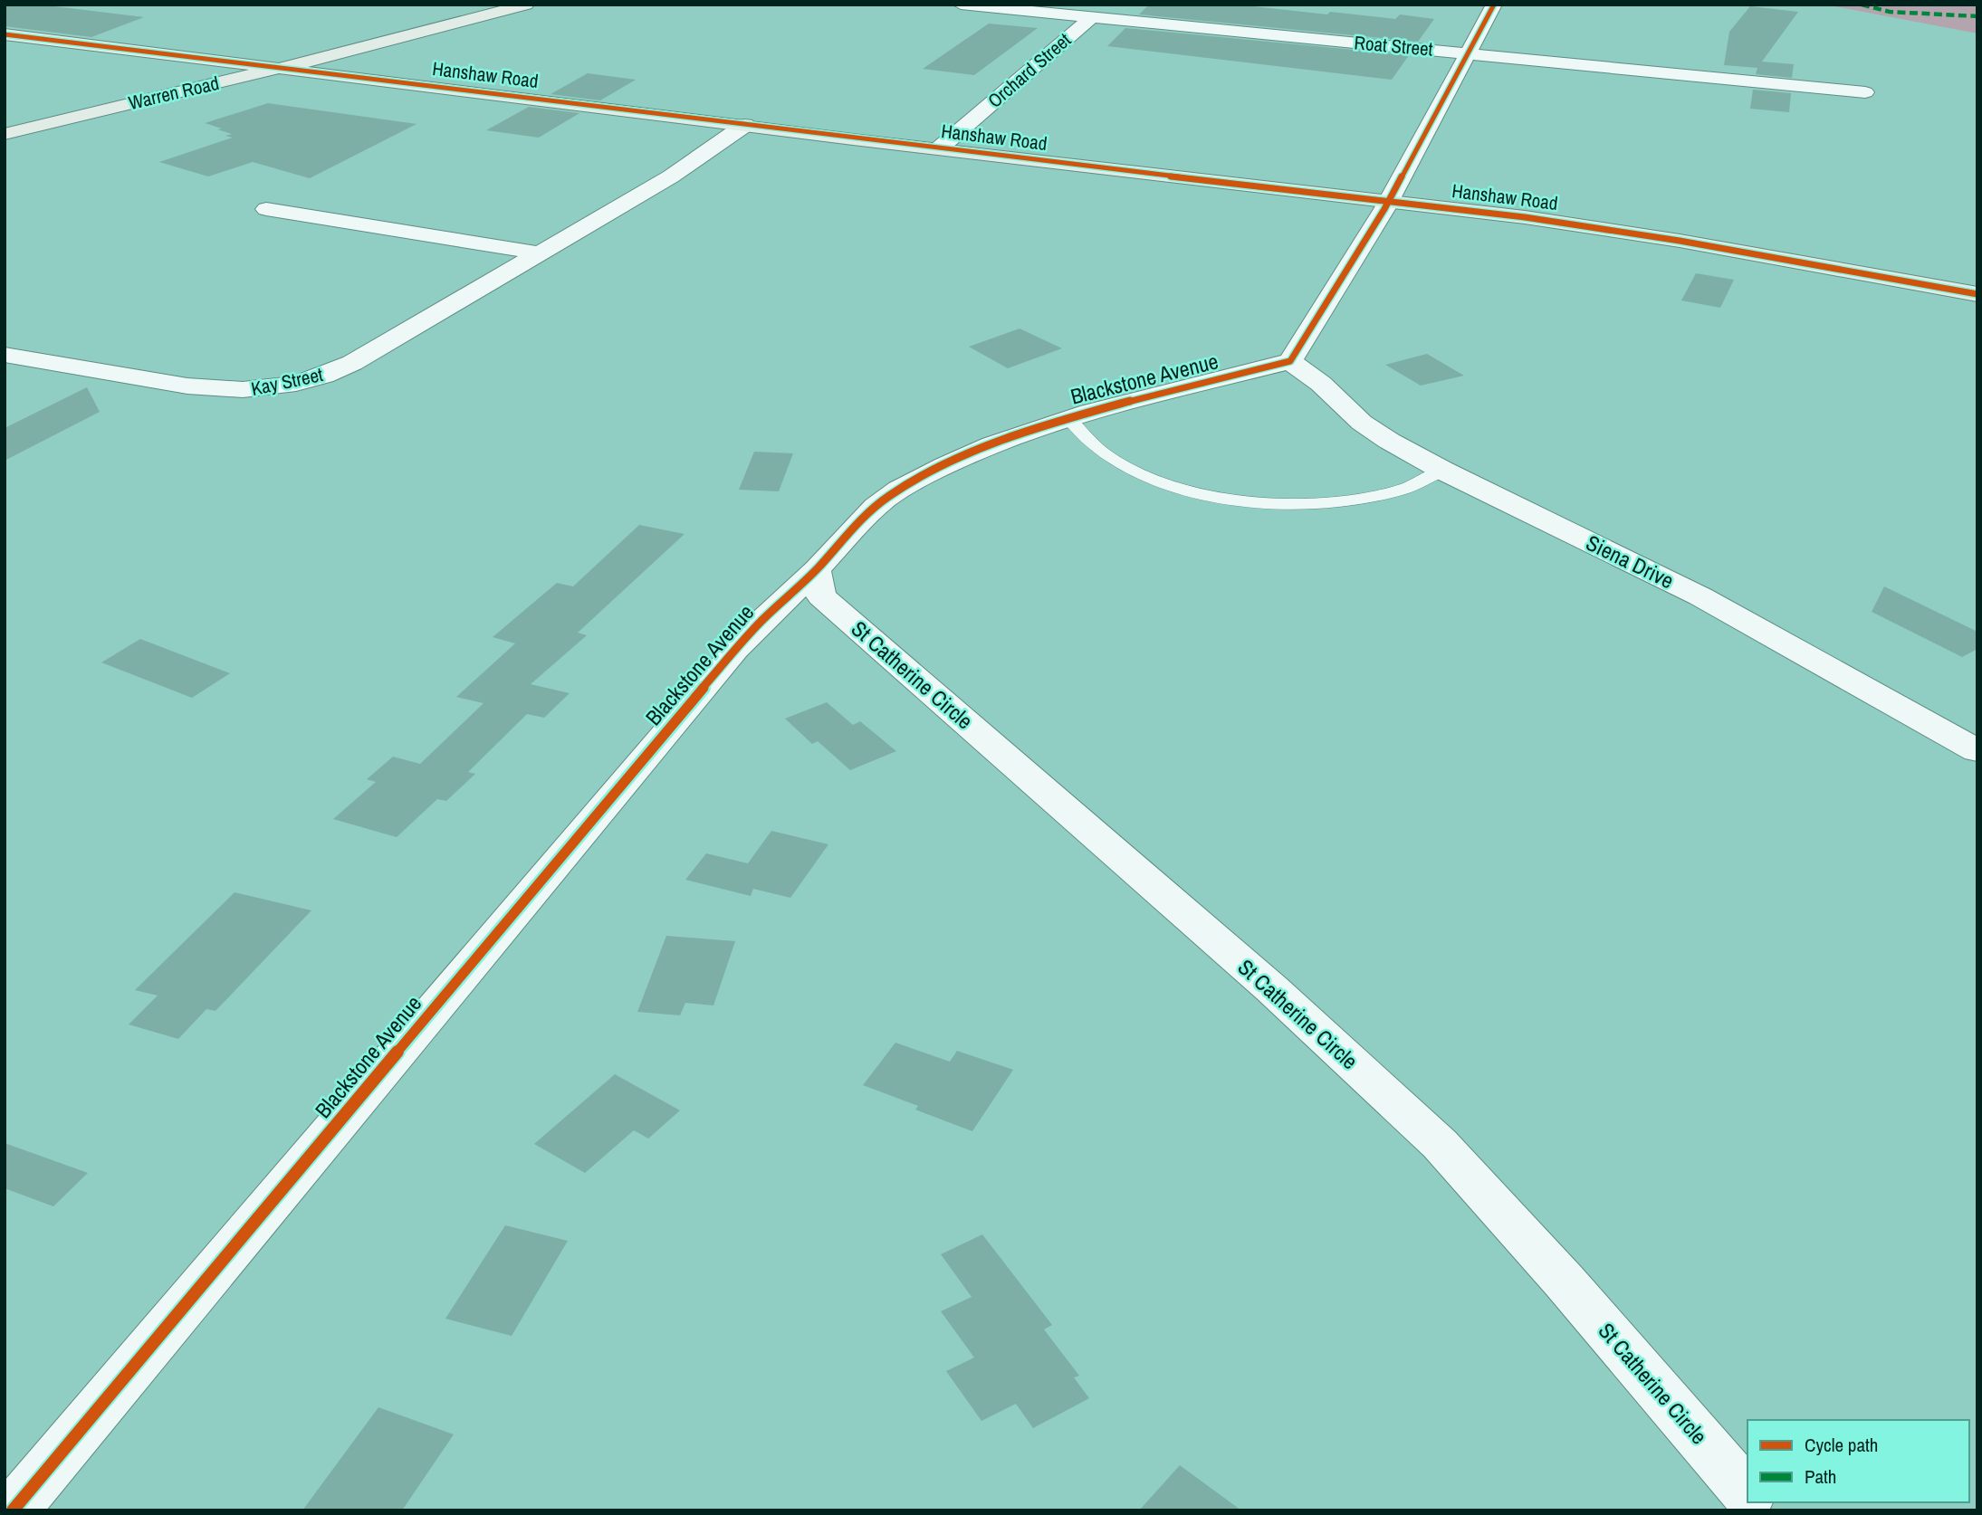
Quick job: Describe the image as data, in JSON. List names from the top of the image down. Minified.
{"streets":{"street":["Roat Street","Orchard Street","Hanshaw Road","Warren Road","Blackstone Avenue","Kay Street","Siena Drive","St Catherine Circle"]},"crossings":[["Roat Street","Orchard Street"],["Orchard Street","Hanshaw Road"],["Hanshaw Road","Warren Road"],["Hanshaw Road","Kay Street"],["Blackstone Avenue","Siena Drive"],["Blackstone Avenue","St Catherine Circle"]],"legend":["Cycle path","Path"]}
